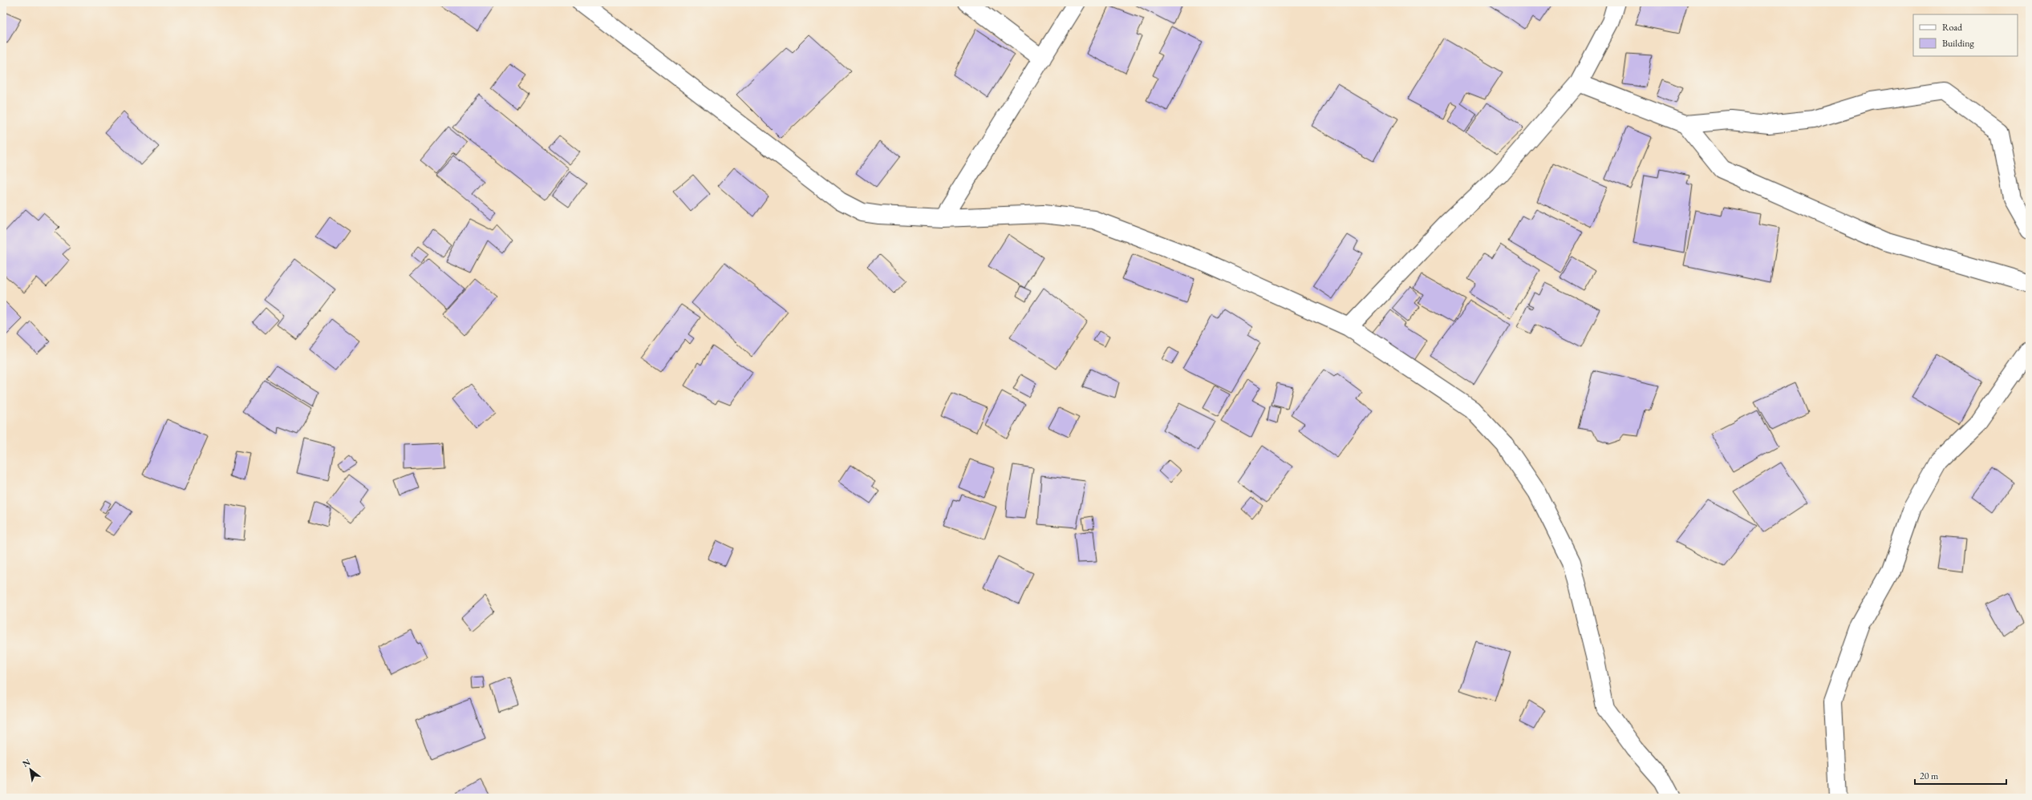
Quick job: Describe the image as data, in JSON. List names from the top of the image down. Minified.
{"legend":["Road","Building"],"scale_bar":"20 m","north":"top left"}
